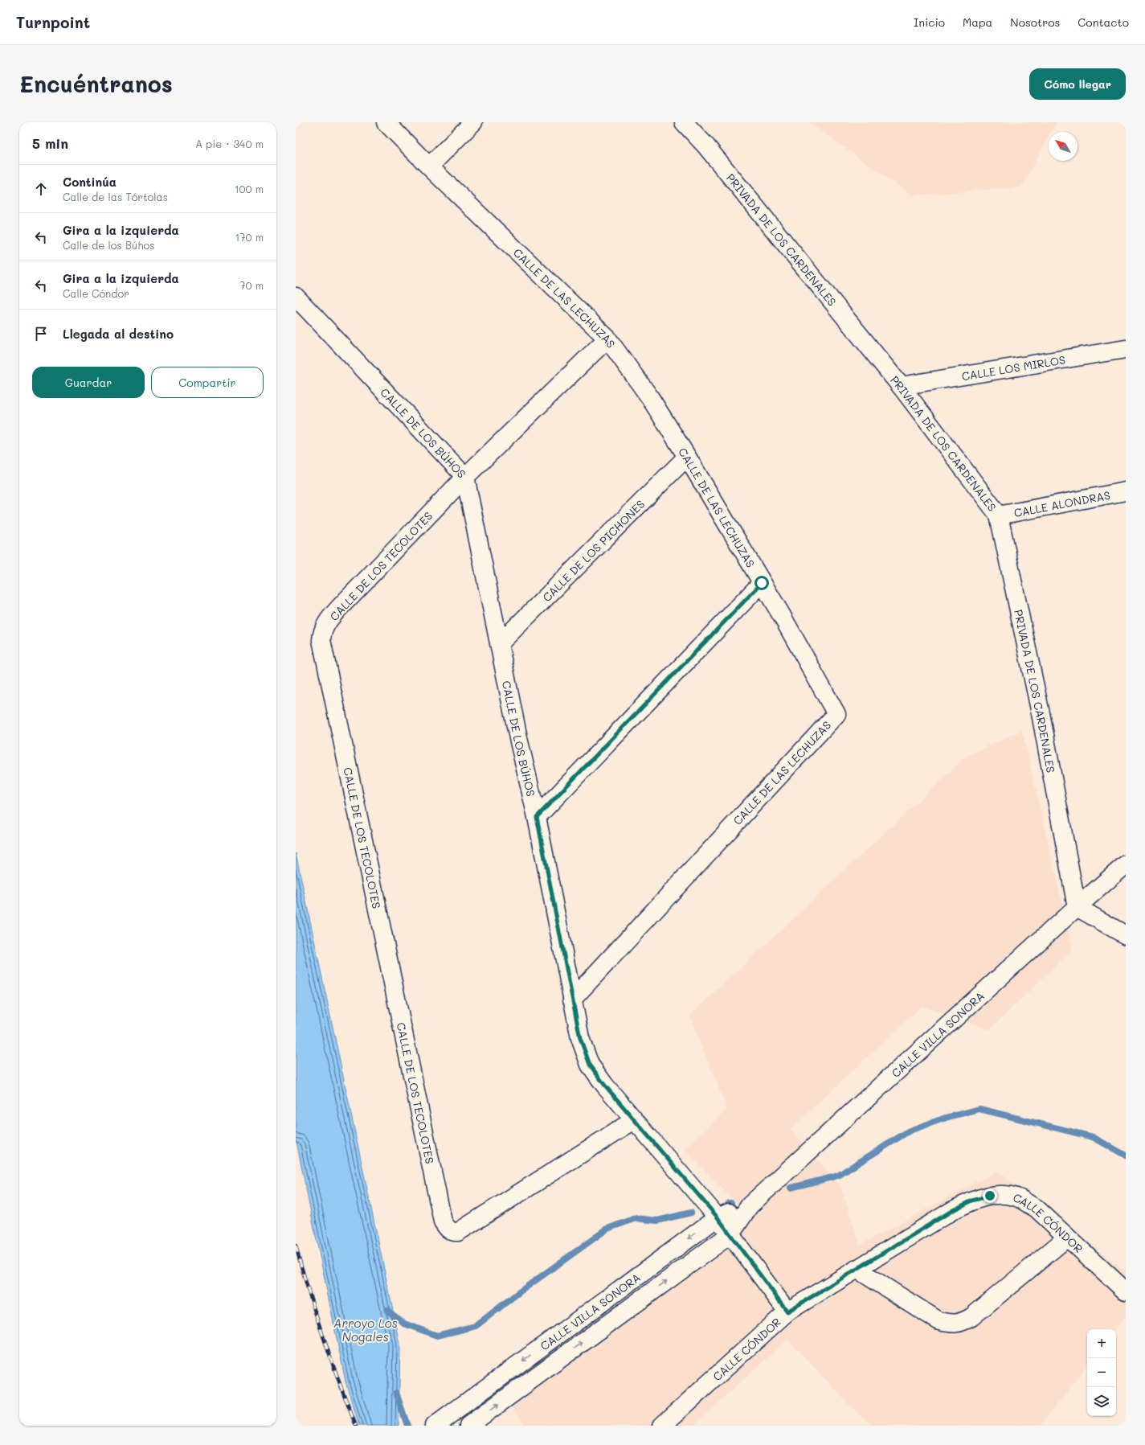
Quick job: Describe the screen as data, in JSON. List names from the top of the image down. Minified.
{"streets":{"street":["PRIVADA DE LOS CARDENALES","CALLE DE LAS LECHUZAS","CALLE LOS MIRLOS","CALLE DE LOS BÚHOS","CALLE ALONDRAS","CALLE DE LOS PICHONES","CALLE DE LOS TECOLOTES","CALLE VILLA SONORA","CALLE CÓNDOR"]},"crossings":[["PRIVADA DE LOS CARDENALES","CALLE LOS MIRLOS"],["PRIVADA DE LOS CARDENALES","CALLE ALONDRAS"],["PRIVADA DE LOS CARDENALES","CALLE VILLA SONORA"],["CALLE DE LAS LECHUZAS","CALLE DE LOS BÚHOS"],["CALLE DE LAS LECHUZAS","CALLE DE LOS PICHONES"],["CALLE DE LAS LECHUZAS","CALLE DE LOS TECOLOTES"],["CALLE DE LOS BÚHOS","CALLE DE LOS PICHONES"],["CALLE DE LOS BÚHOS","CALLE DE LOS TECOLOTES"],["CALLE DE LOS BÚHOS","CALLE VILLA SONORA"],["CALLE DE LOS BÚHOS","CALLE CÓNDOR"]],"water":["Arroyo Los Nogales"],"north":"top left","page":{"header":"Turnpoint","nav":["Inicio","Mapa","Nosotros","Contacto"],"buttons":["Cómo llegar",["Guardar","Compartir"]],"title":"Encuéntranos","heading":["5 min","A pie · 340 m"],"list":[["Continúa","Calle de las Tórtolas","100 m"],["Gira a la izquierda","Calle de los Búhos","170 m"],["Gira a la izquierda","Calle Cóndor","70 m"],"Llegada al destino"],"map_buttons":["+","−"]}}
